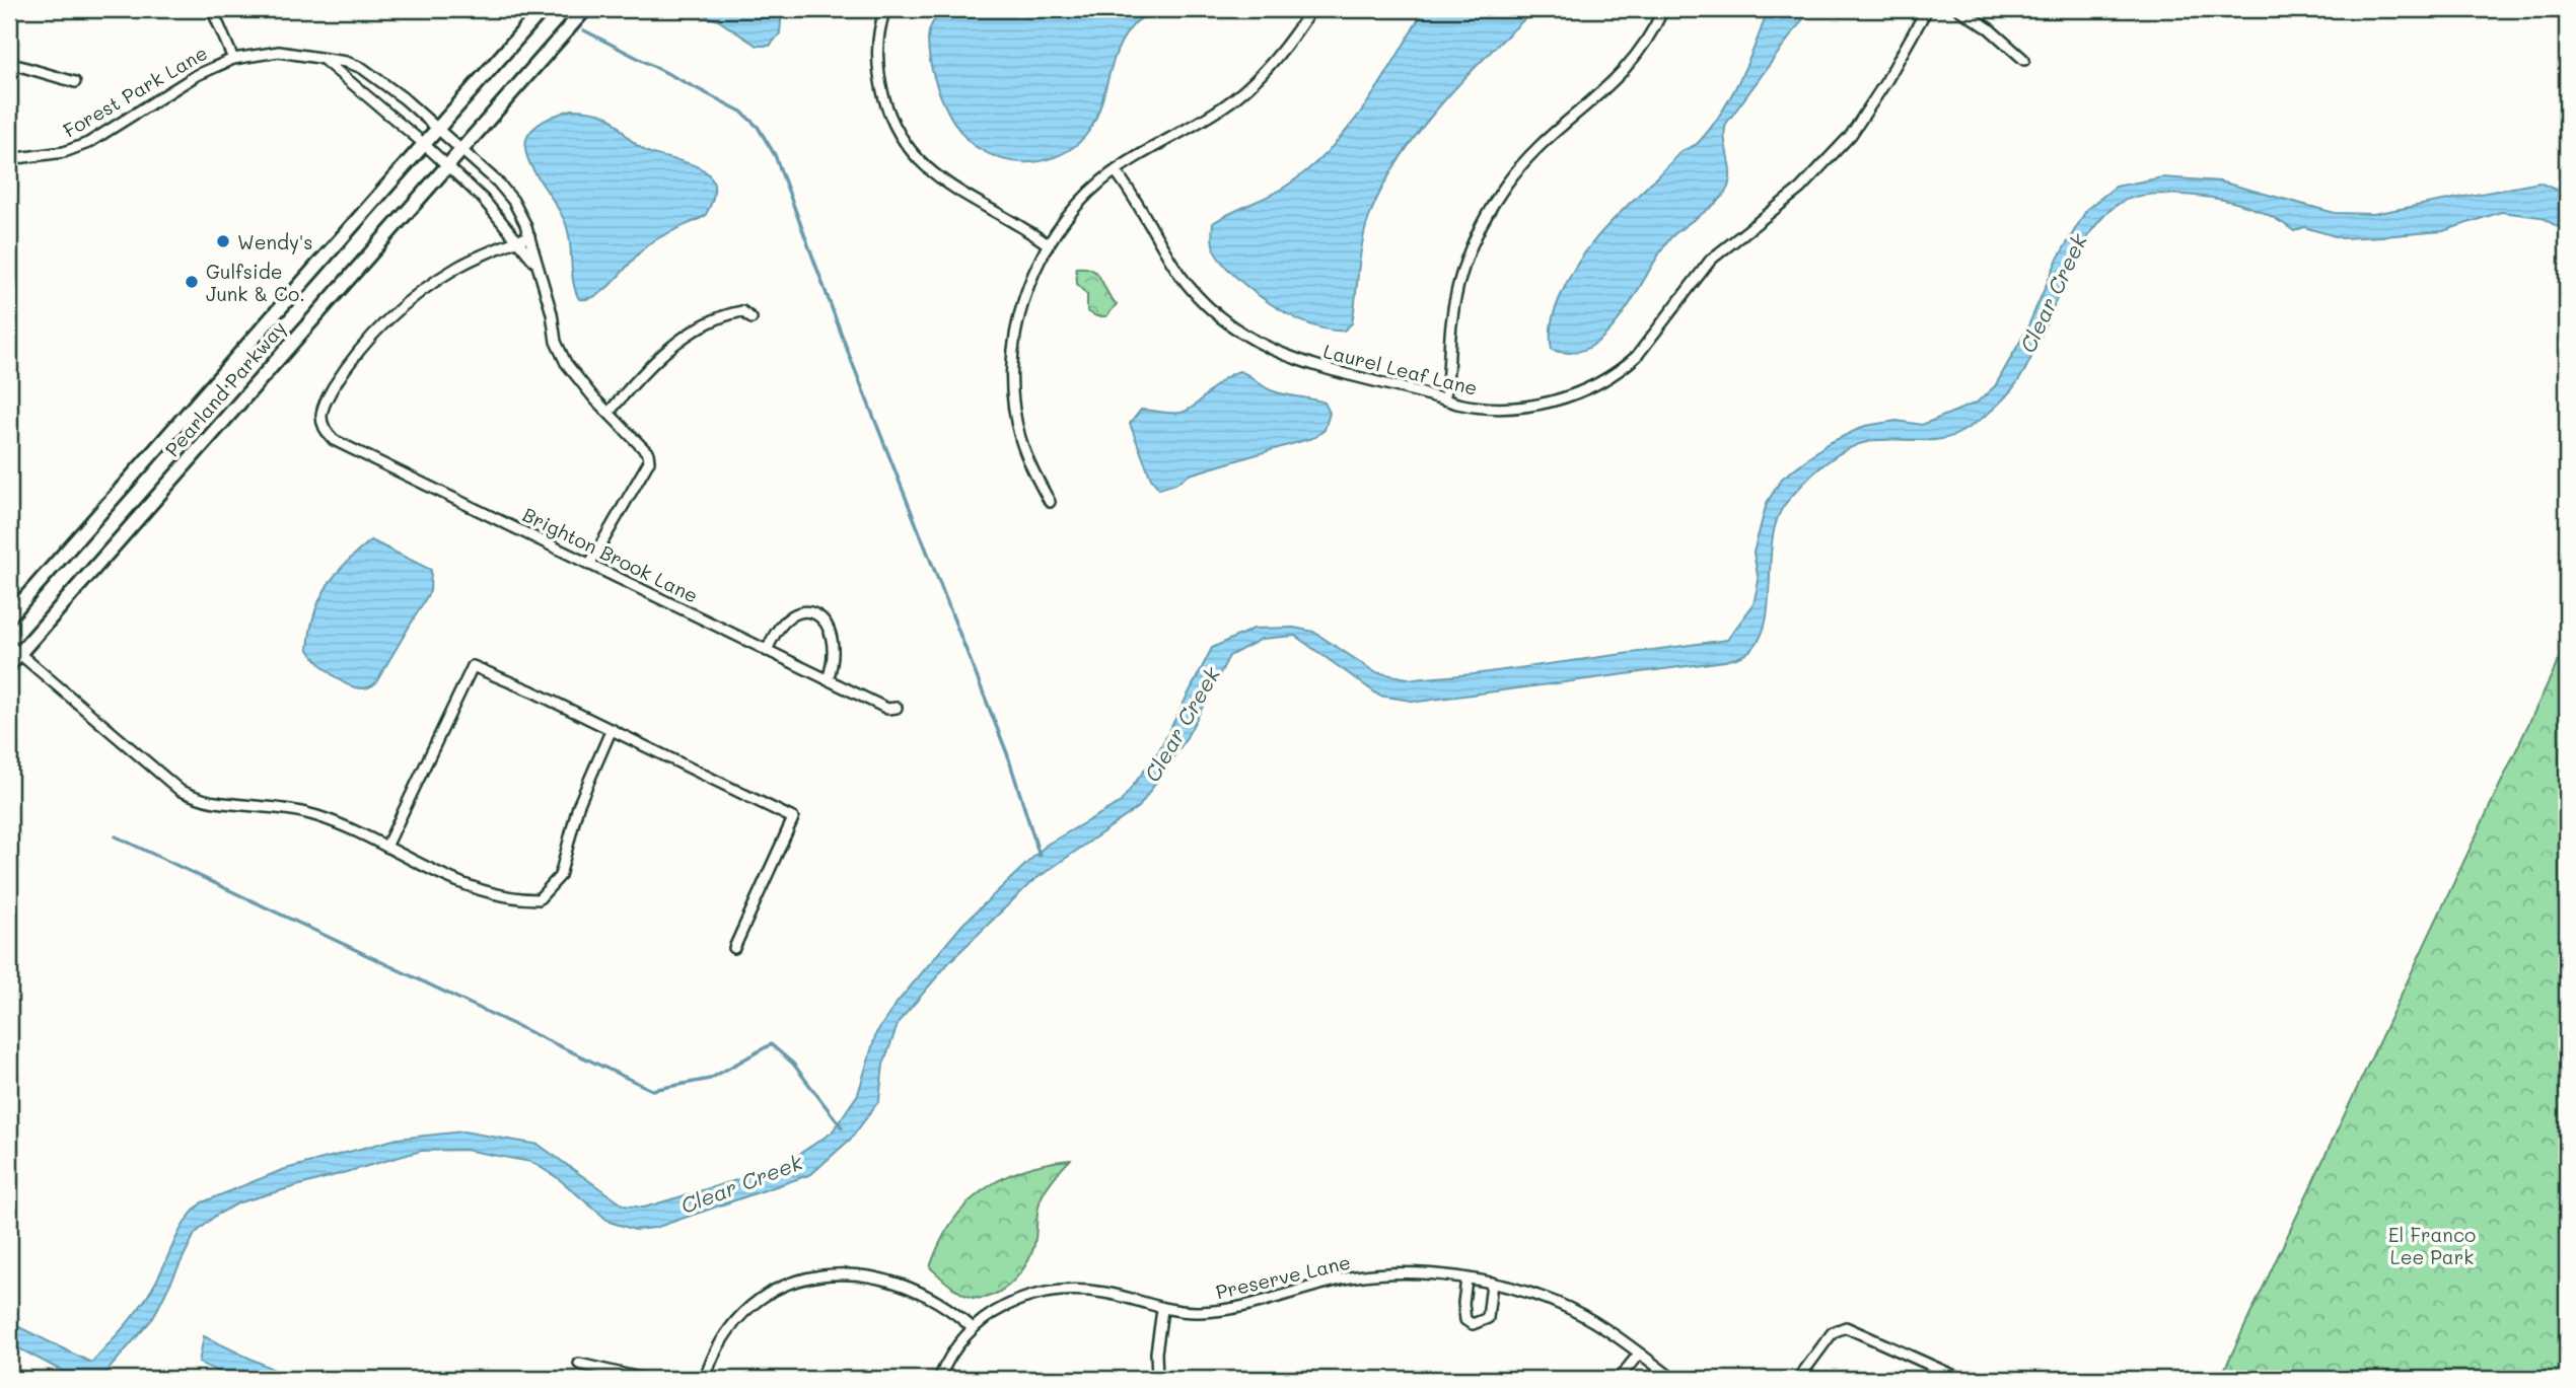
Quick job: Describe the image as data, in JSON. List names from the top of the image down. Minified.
{"streets":{"main road":["Pearland Parkway"],"street":["Forest Park Lane","Laurel Leaf Lane","Brighton Brook Lane","Preserve Lane"]},"crossings":[["Forest Park Lane","Pearland Parkway"],["Forest Park Lane","Brighton Brook Lane"]],"water":["Clear Creek"],"parks":["El Franco Lee Park"],"places":["Wendy's","Gulfside Junk & Co."]}
